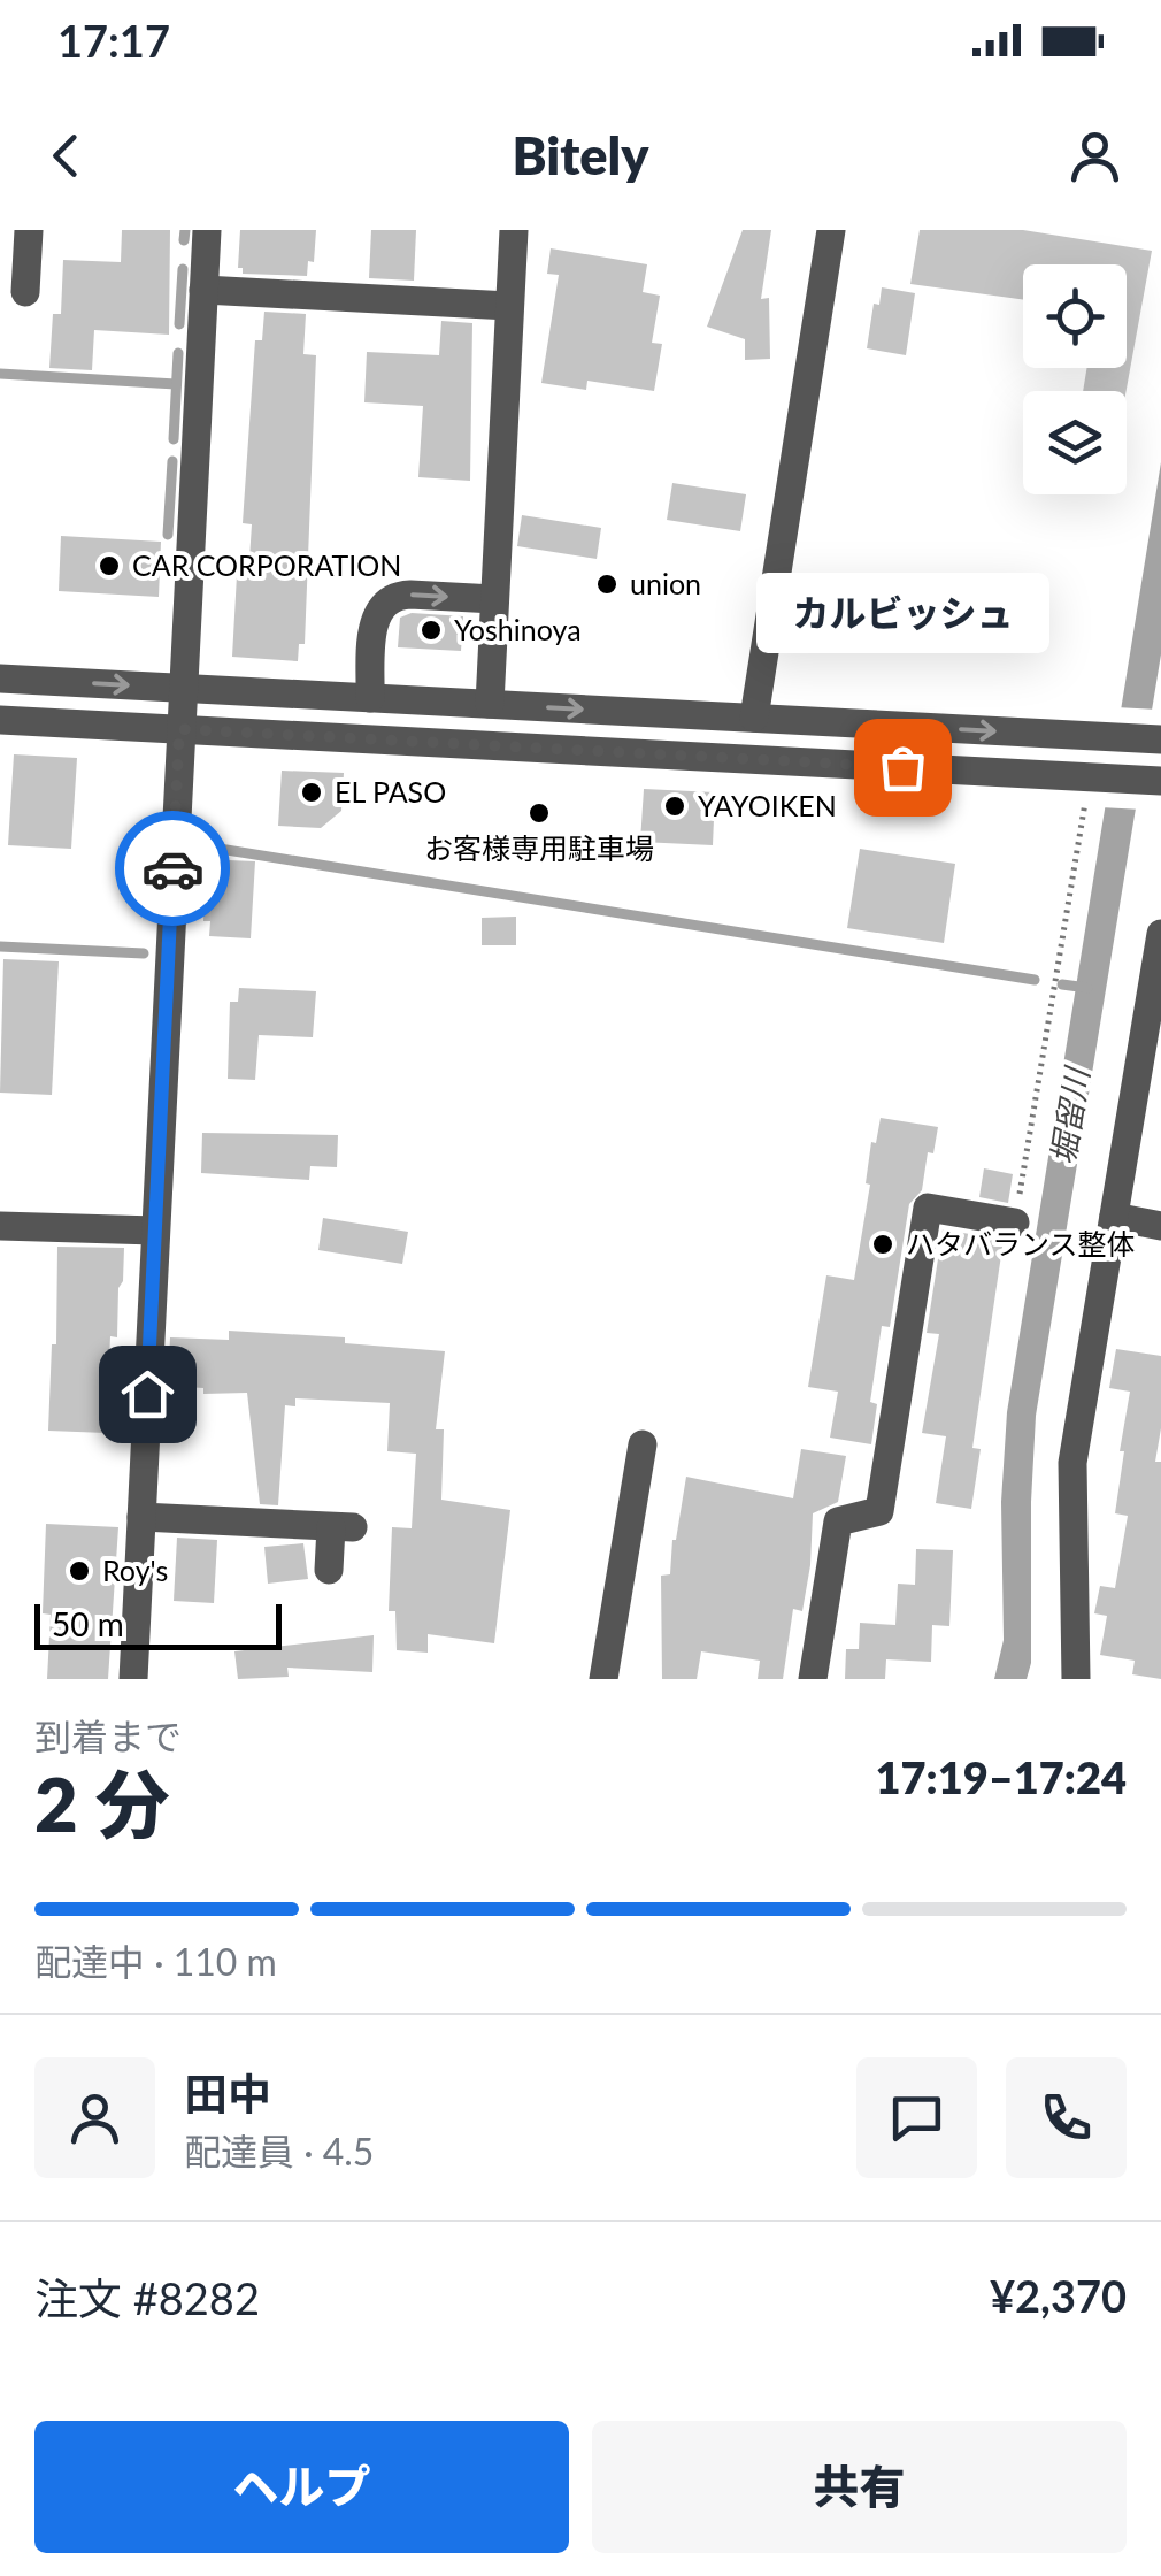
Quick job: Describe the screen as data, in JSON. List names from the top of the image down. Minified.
{"water":["堀留川"],"places":["CAR CORPORATION","union","Yoshinoya","カルビッシュ","EL PASO","YAYOIKEN","お客様専用駐車場","ハタバランス整体","Roy's"],"scale_bar":"50 m","page":{"status":"17:17","header":"Bitely","bubble":"カルビッシュ","scale":"50 m","heading":["2 分","到着まで","17:19–17:24"],"panel":["田中","配達員 · 4.5","注文 #8282","¥2,370"],"bar":"配達中 · 110 m","buttons":["ヘルプ","共有"]}}
